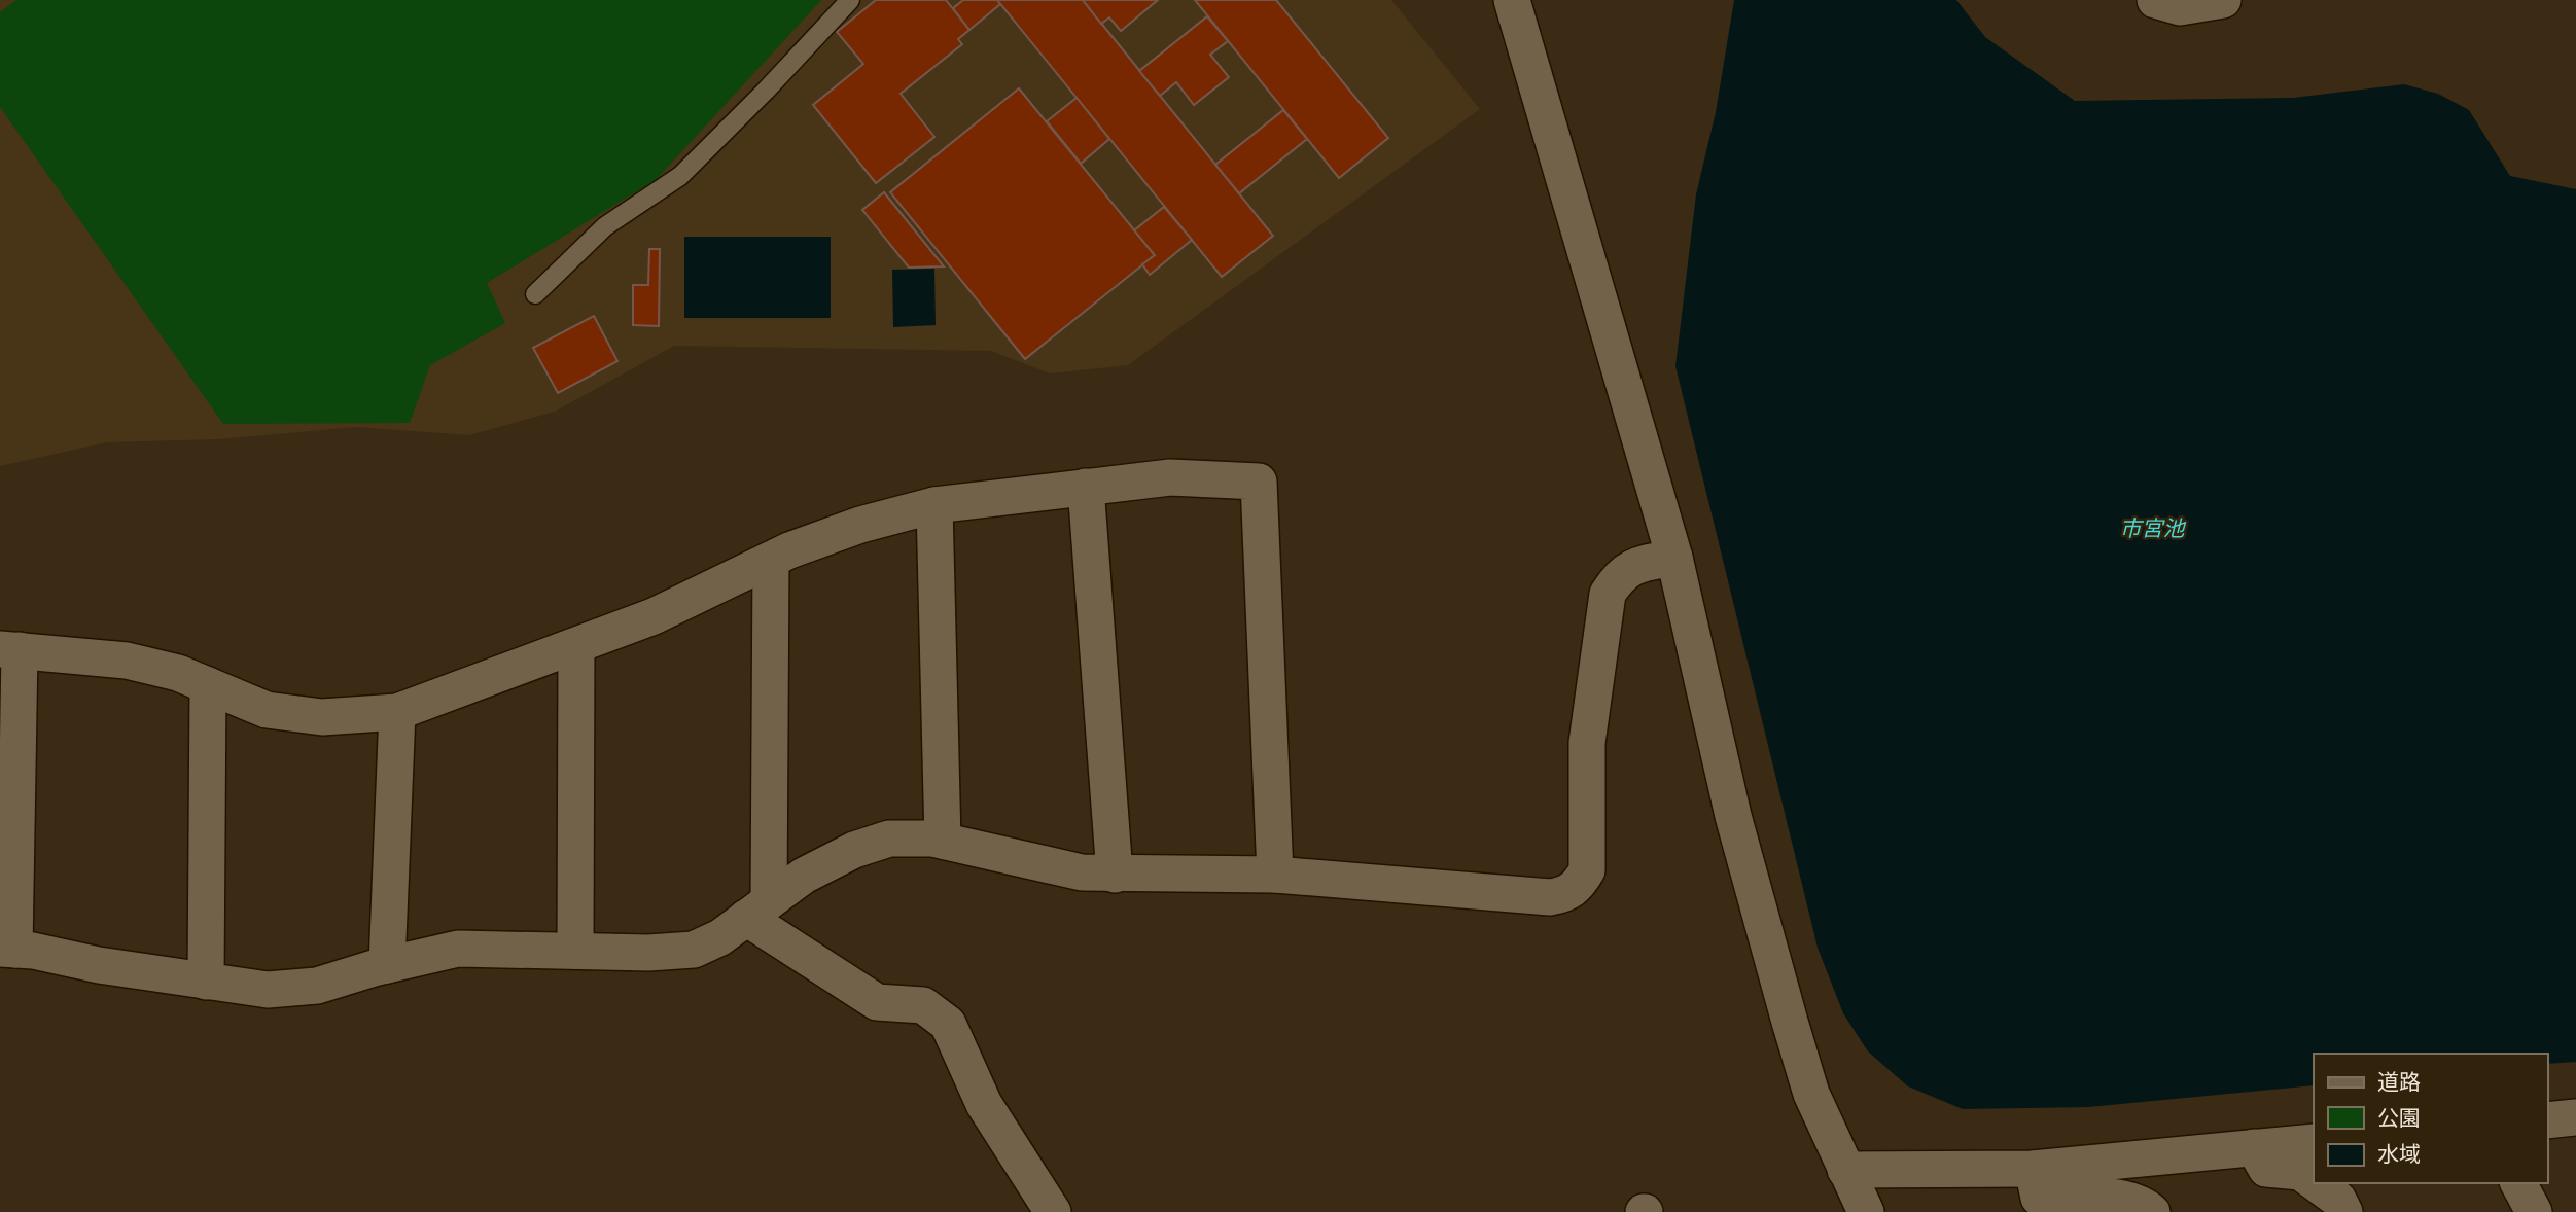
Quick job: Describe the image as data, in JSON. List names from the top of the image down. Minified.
{"water":["市宮池"],"legend":["道路","公園","水域"]}
